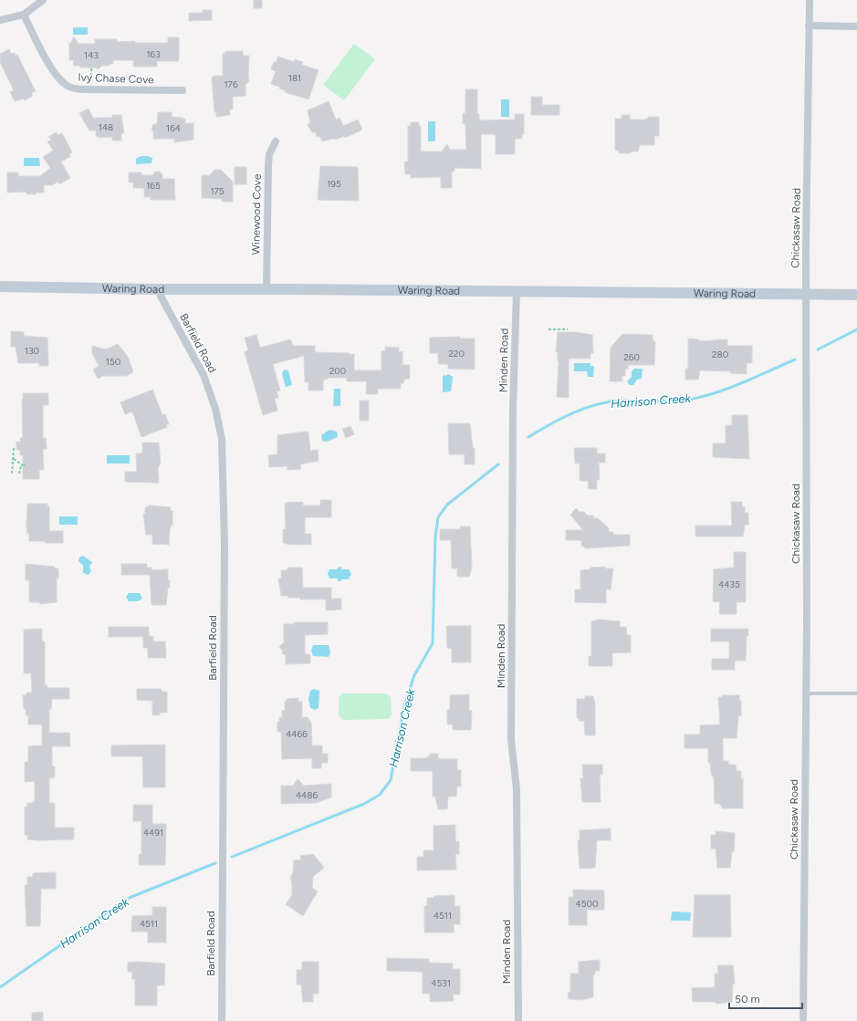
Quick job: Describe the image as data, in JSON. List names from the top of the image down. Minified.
{"streets":{"main road":["Waring Road"],"street":["Ivy Chase Cove","Winewood Cove","Chickasaw Road","Barfield Road","Minden Road"]},"crossings":[["Winewood Cove","Waring Road"],["Chickasaw Road","Waring Road"],["Waring Road","Barfield Road"],["Waring Road","Minden Road"]],"water":["Harrison Creek"],"house_numbers":["163","143","181","176","148","164","195","165","175","130","220","280","260","150","200","4435","4466","4486","4491","4500","4511","4511","4531"],"scale_bar":"50 m"}
